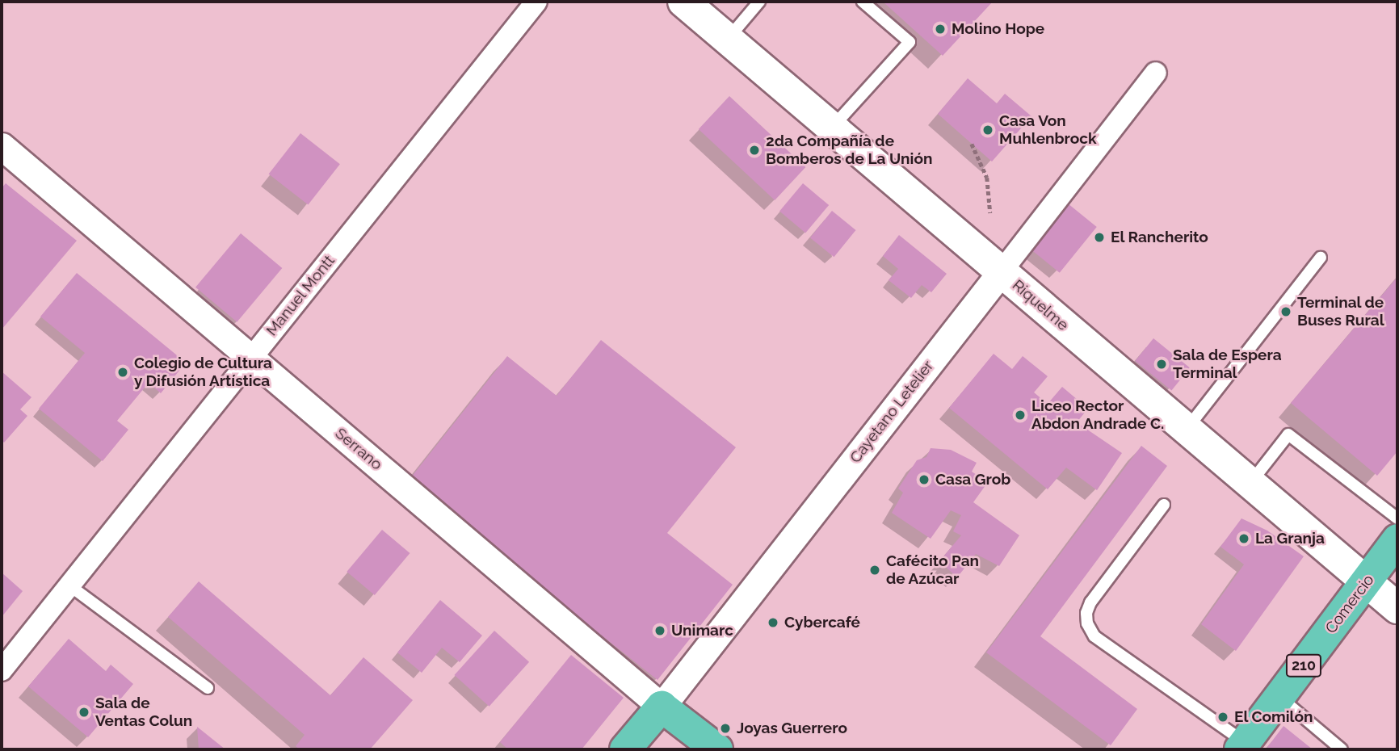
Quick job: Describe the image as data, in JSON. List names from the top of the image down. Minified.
{"streets":{"main road":["Riquelme","Cayetano Letelier","Serrano","Comercio","210"],"street":["Manuel Montt"]},"crossings":[["Manuel Montt","Serrano"],["Riquelme","Cayetano Letelier"],["Riquelme","Comercio"],["Cayetano Letelier","Serrano"]],"places":["Molino Hope","Casa Von Muhlenbrock","2da Compañía de Bomberos de La Unión","El Rancherito","Terminal de Buses Rural","Sala de Espera Terminal","Colegio de Cultura y Difusión Artística","Liceo Rector Abdon Andrade C.","Casa Grob","La Granja","Cafécito Pan de Azúcar","Cybercafé","Unimarc","Sala de Ventas Colun","El Comilón","Joyas Guerrero"]}
